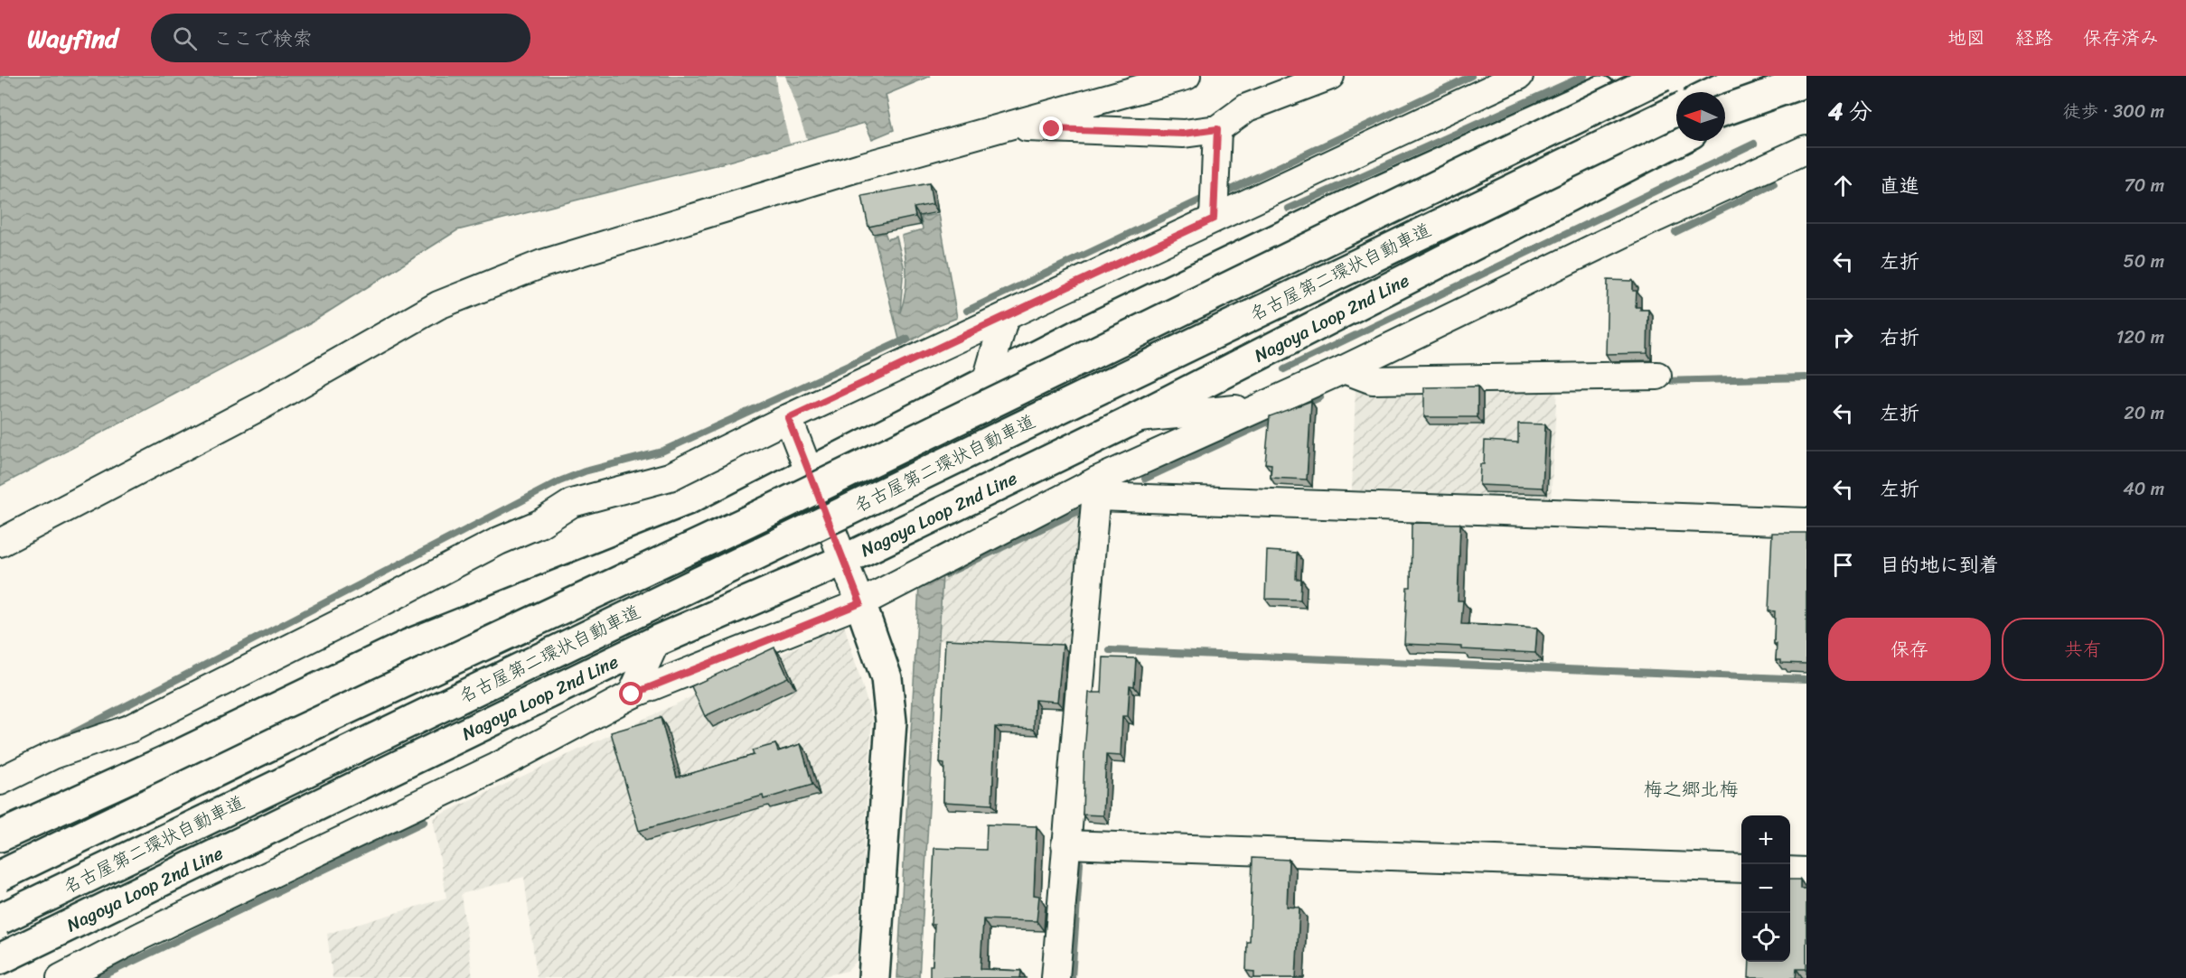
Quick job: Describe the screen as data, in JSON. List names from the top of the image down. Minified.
{"streets":{"main road":["名古屋第二環状自動車道","Nagoya Loop 2nd Line"]},"districts":["梅之郷北梅"],"north":"left","page":{"header":"Wayfind","search":"ここで検索","nav":["地図","経路","保存済み"],"heading":["4 分","徒歩 · 300 m"],"list":[["直進","70 m"],["左折","50 m"],["右折","120 m"],["左折","20 m"],["左折","40 m"],"目的地に到着"],"buttons":["保存","共有"],"map_buttons":["+","−"]}}
